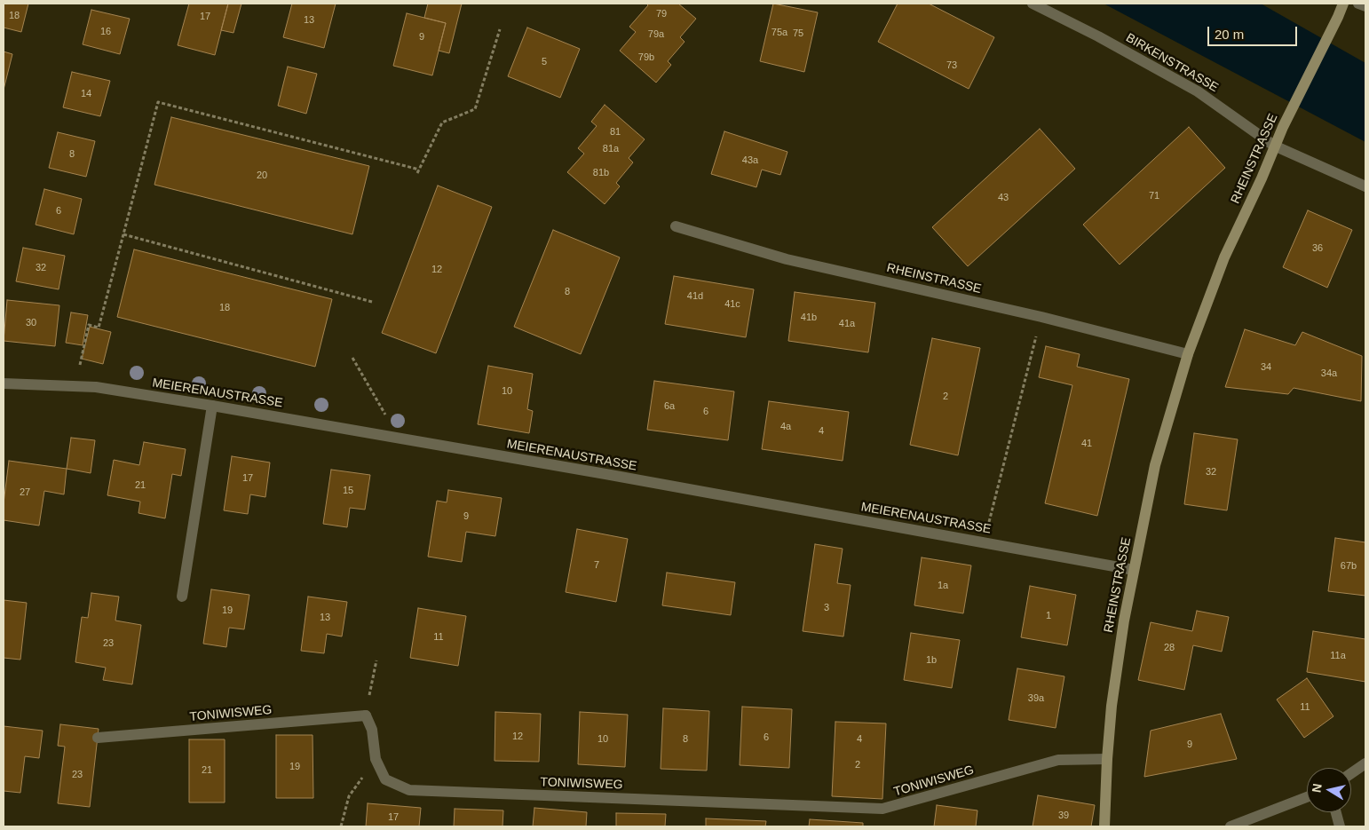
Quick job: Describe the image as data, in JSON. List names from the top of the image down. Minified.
{"streets":{"street":["BIRKENSTRASSE","RHEINSTRASSE","MEIERENAUSTRASSE","TONIWISWEG"]},"crossings":[["BIRKENSTRASSE","RHEINSTRASSE"],["RHEINSTRASSE","MEIERENAUSTRASSE"],["RHEINSTRASSE","TONIWISWEG"]],"house_numbers":["79","18","17","13","16","75a","75","79a","9","79b","5","73","14","81","81a","8","43a","81b","20","71","43","6","36","32","12","8","41d","41c","18","41b","30","41a","34","34a","10","2","6a","6","4a","4","41","32","17","21","15","27","9","7","67b","1a","3","19","1","13","11","23","28","11a","1b","39a","11","12","6","10","8","4","9","2","19","21","23","39","17"],"scale_bar":"20 m","north":"left"}
